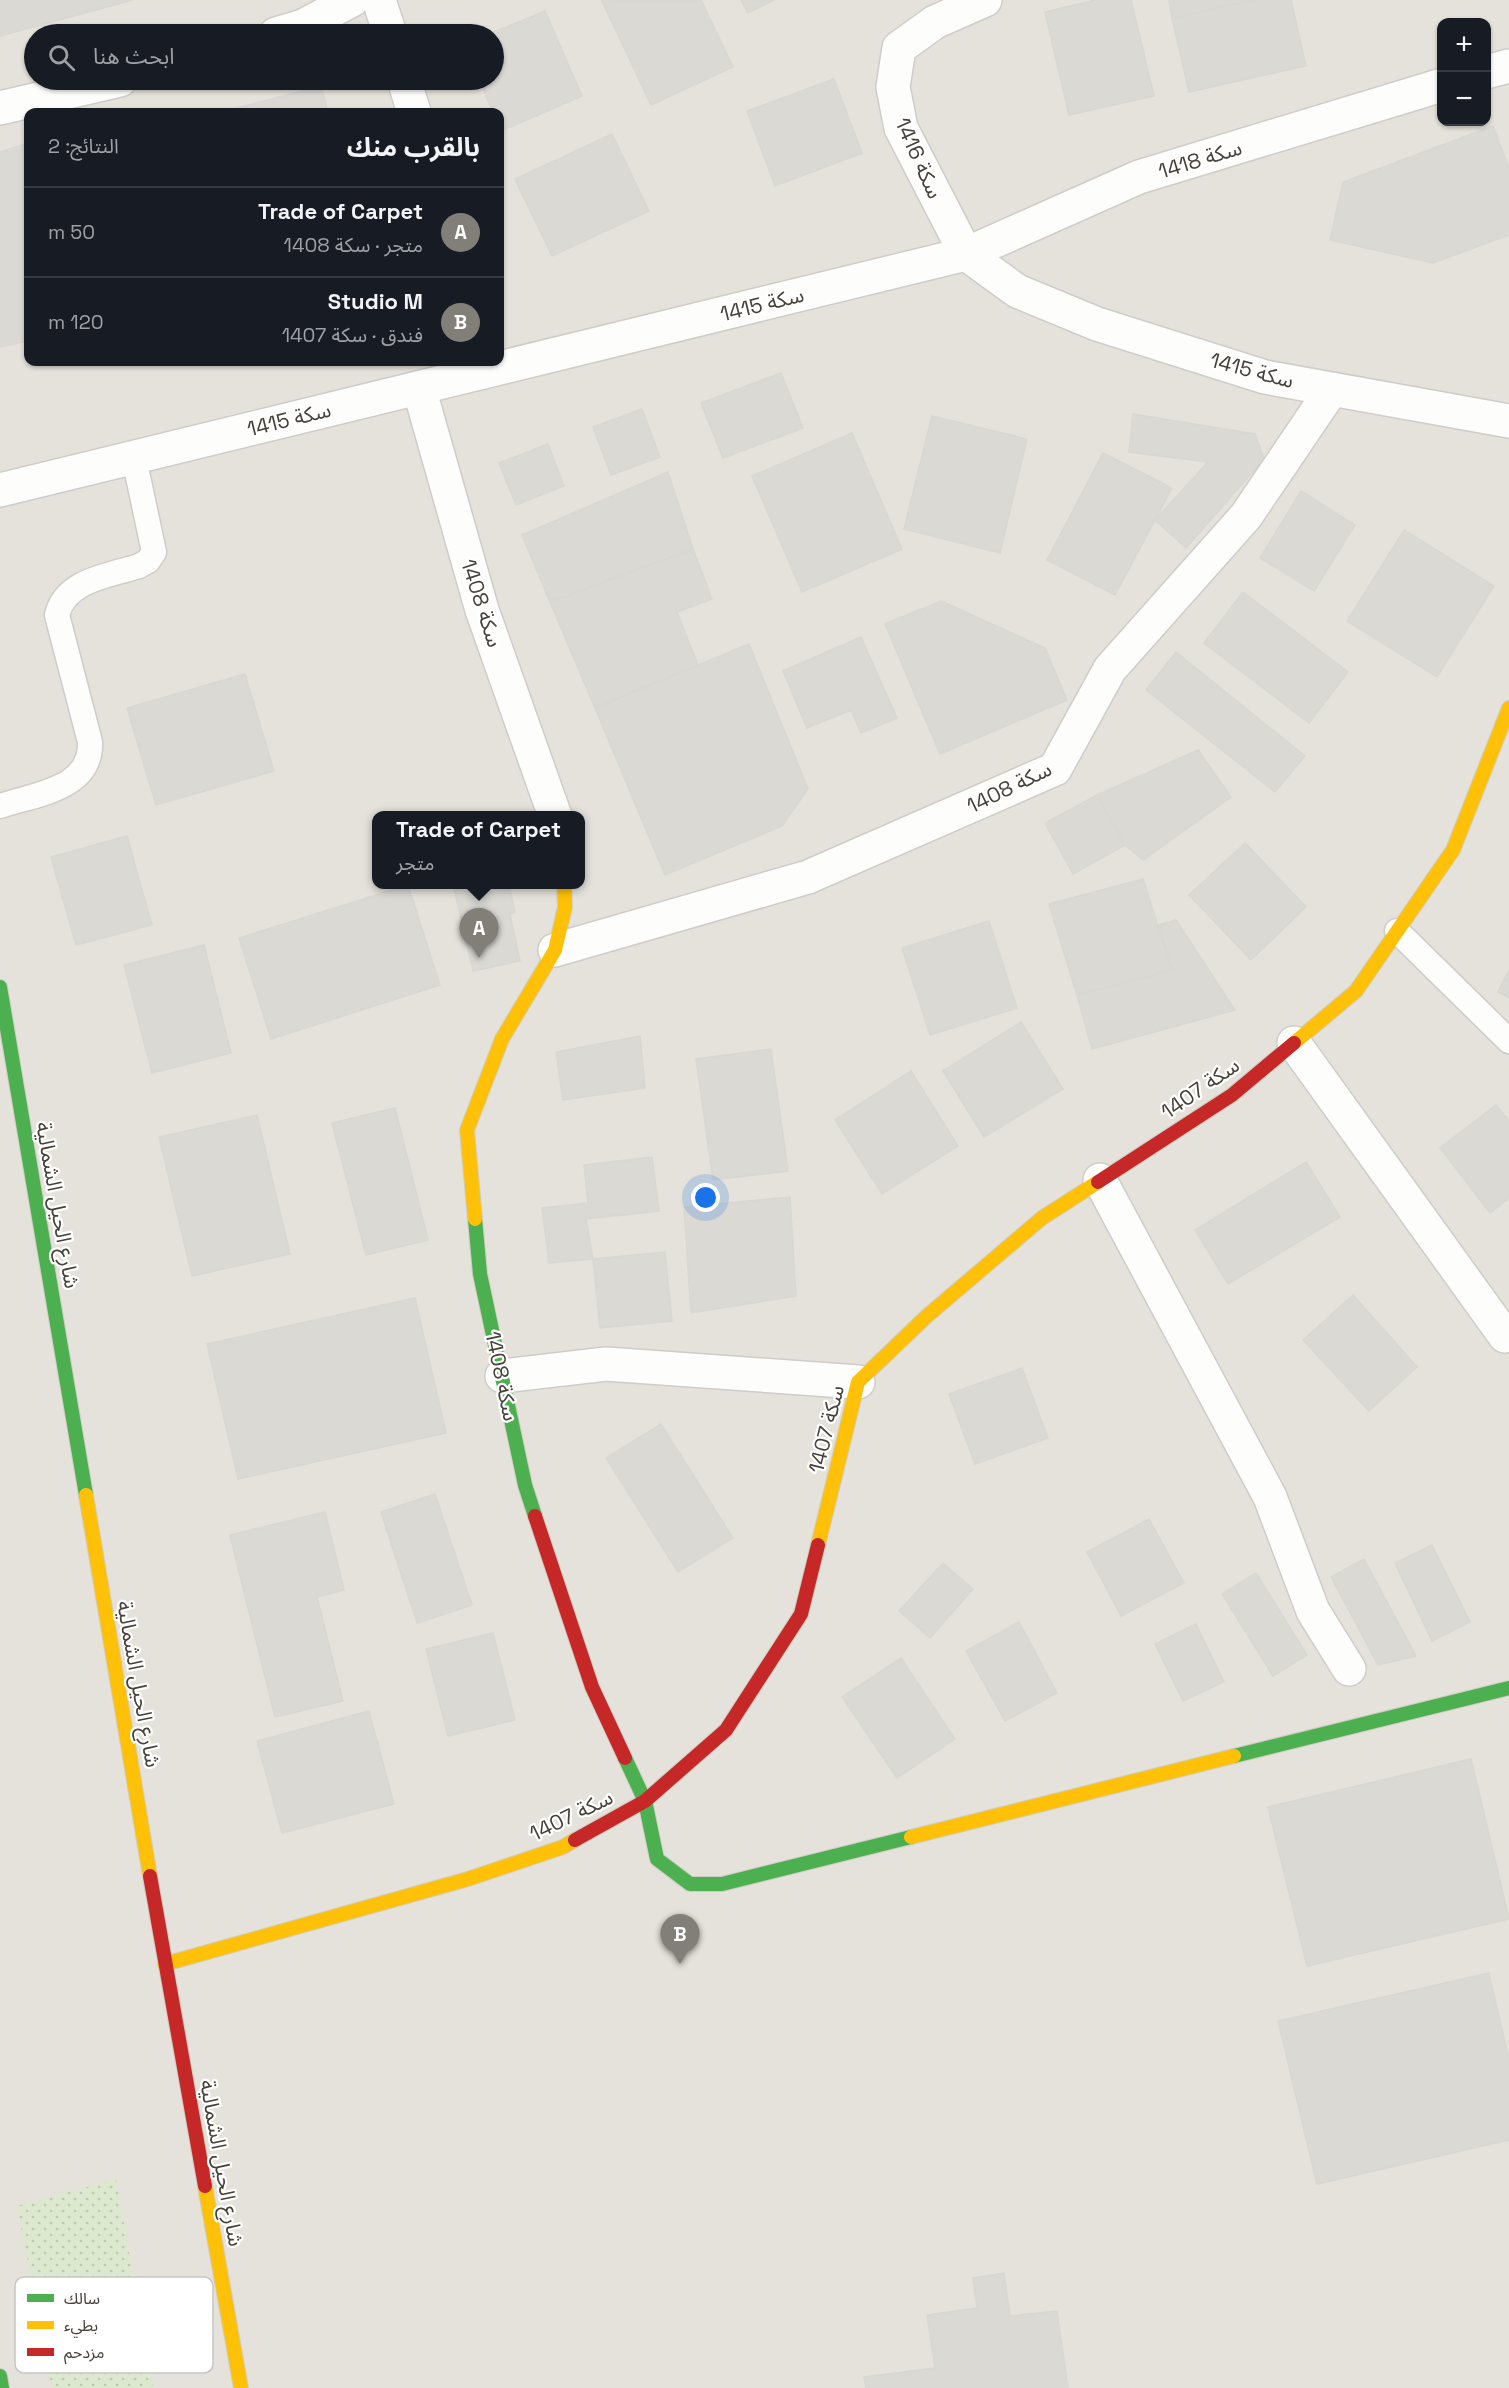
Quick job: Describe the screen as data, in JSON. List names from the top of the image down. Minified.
{"streets":{"main road":["سكة 1408","سكة 1407","شارع الحيل الشمالية"],"street":["سكة 1416","سكة 1418","سكة 1415"]},"crossings":[["سكة 1416","سكة 1418"],["سكة 1416","سكة 1415"],["سكة 1418","سكة 1415"],["سكة 1415","سكة 1408"],["سكة 1408","سكة 1407"],["سكة 1407","شارع الحيل الشمالية"]],"legend":["سالك","بطيء","مزدحم"],"page":{"map_buttons":["+","−"],"search":"ابحث هنا","heading":["بالقرب منك","النتائج: 2"],"list":[{"mark":"A","name":"Trade of Carpet","note":"متجر · سكة 1408","value":"50 m"},{"mark":"B","name":"Studio M","note":"فندق · سكة 1407","value":"120 m"}],"popup":["Trade of Carpet","متجر"],"pins":["A","B"]}}
